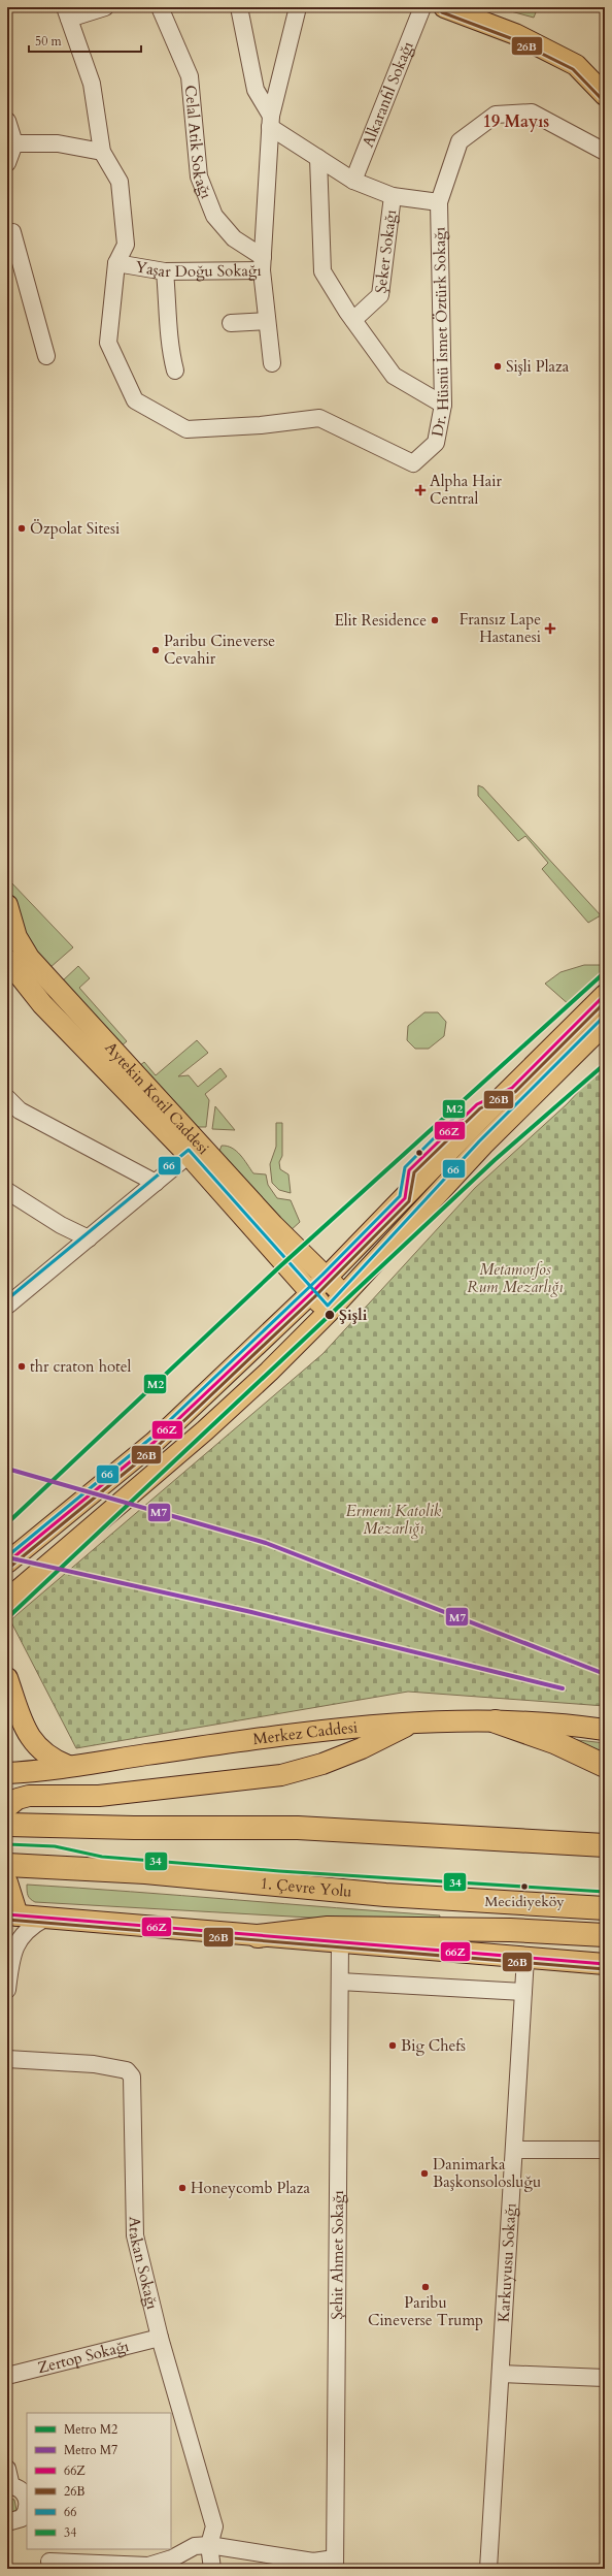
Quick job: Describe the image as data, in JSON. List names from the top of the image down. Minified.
{"streets":{"highway":["1. Çevre Yolu"],"main road":["Aytekin Kotil Caddesi","Merkez Caddesi"],"street":["Alkaranfil Sokağı","Celal Atik Sokağı","Şeker Sokağı","Yaşar Doğu Sokağı","Dr. Hüsnü İsmet Öztürk Sokağı","Şehit Ahmet Sokağı","Atakan Sokağı","Karkuyusu Sokağı","Zertop Sokağı"]},"crossings":[["Celal Atik Sokağı","Yaşar Doğu Sokağı"],["Yaşar Doğu Sokağı","Dr. Hüsnü İsmet Öztürk Sokağı"],["Atakan Sokağı","Zertop Sokağı"]],"districts":["19 Mayıs"],"parks":["Metamorfos Rum Mezarlığı","Ermeni Katolik Mezarlığı"],"places":{"other":["Sişli Plaza","Özpolat Sitesi","Elit Residence","Paribu Cineverse Cevahir","Şişli","thr craton hotel","Mecidiyeköy","Big Chefs","Danimarka Başkonsolosluğu","Honeycomb Plaza","Paribu Cineverse Trump"],"health":["Alpha Hair Central","Fransız Lape Hastanesi"]},"lines":["transit line 26B","metro line M2","transit line 66Z","transit line 66","metro line M7","transit line 34"],"legend":["Metro M2","Metro M7","66Z","26B","66","34"],"scale_bar":"50 m"}
